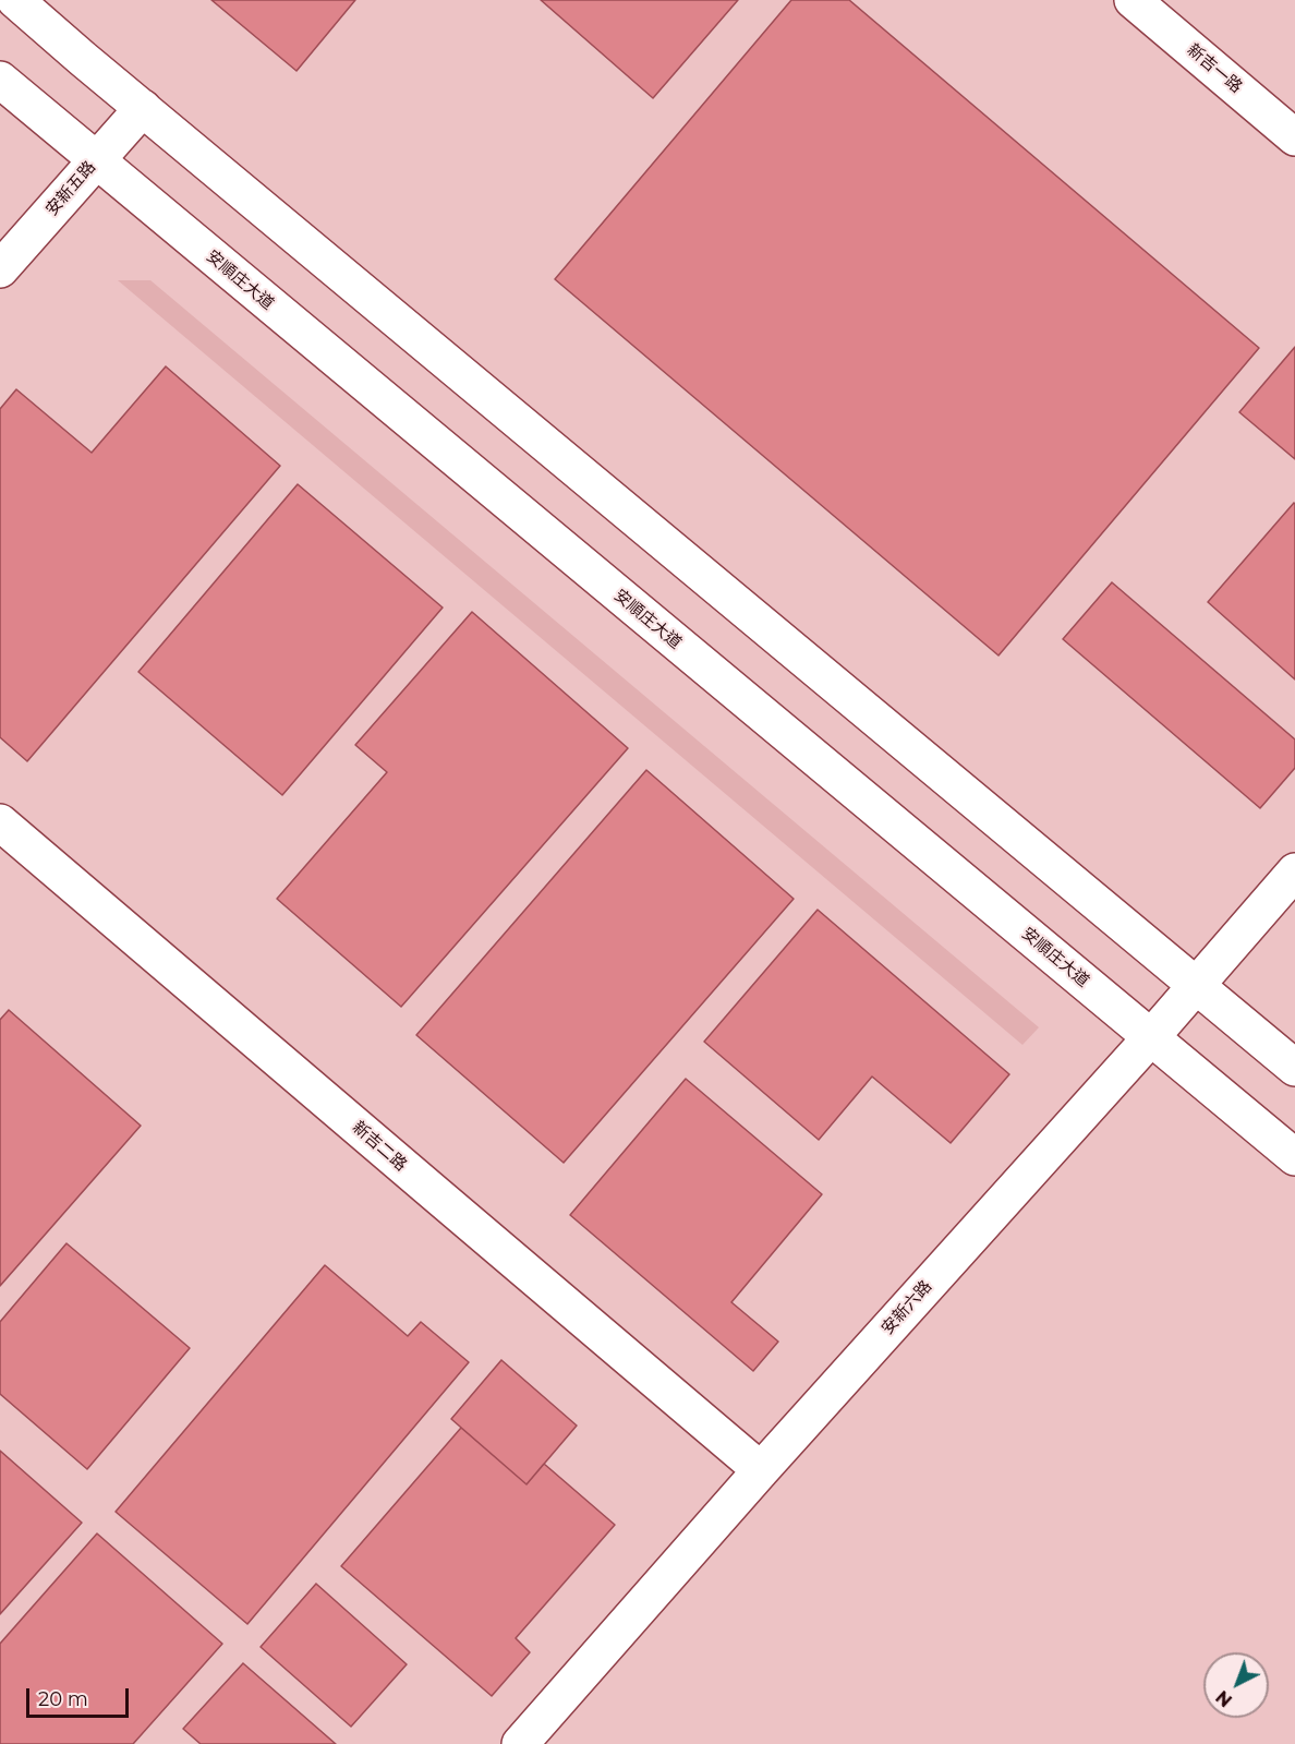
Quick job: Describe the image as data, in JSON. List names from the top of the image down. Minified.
{"streets":{"street":["新吉一路","安新五路","安順庄大道","新吉二路","安新六路"]},"crossings":[["安新五路","安順庄大道"],["安順庄大道","安新六路"],["新吉二路","安新六路"]],"scale_bar":"20 m","north":"bottom left"}
